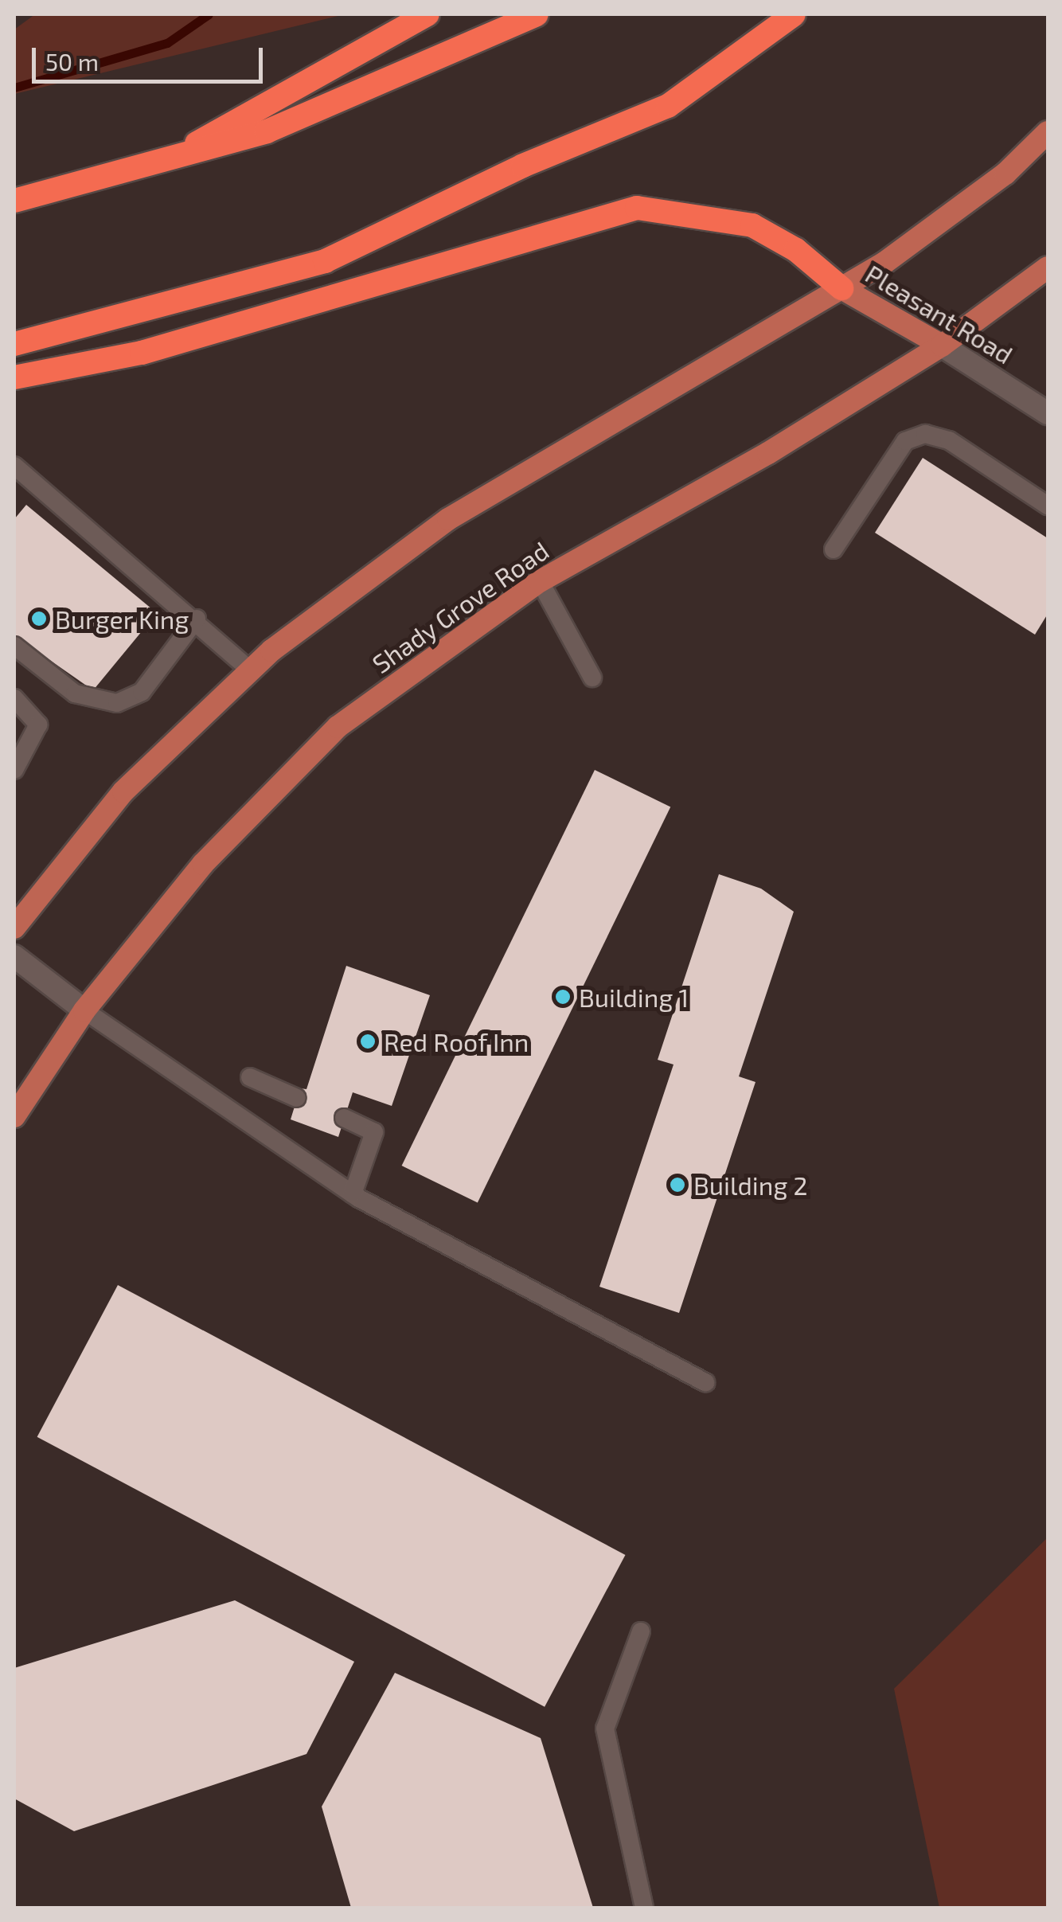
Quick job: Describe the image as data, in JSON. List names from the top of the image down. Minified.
{"streets":{"main road":["Pleasant Road","Shady Grove Road"]},"crossings":[["Pleasant Road","Shady Grove Road"]],"places":["Burger King","Building 1","Red Roof Inn","Building 2"],"scale_bar":"50 m"}
